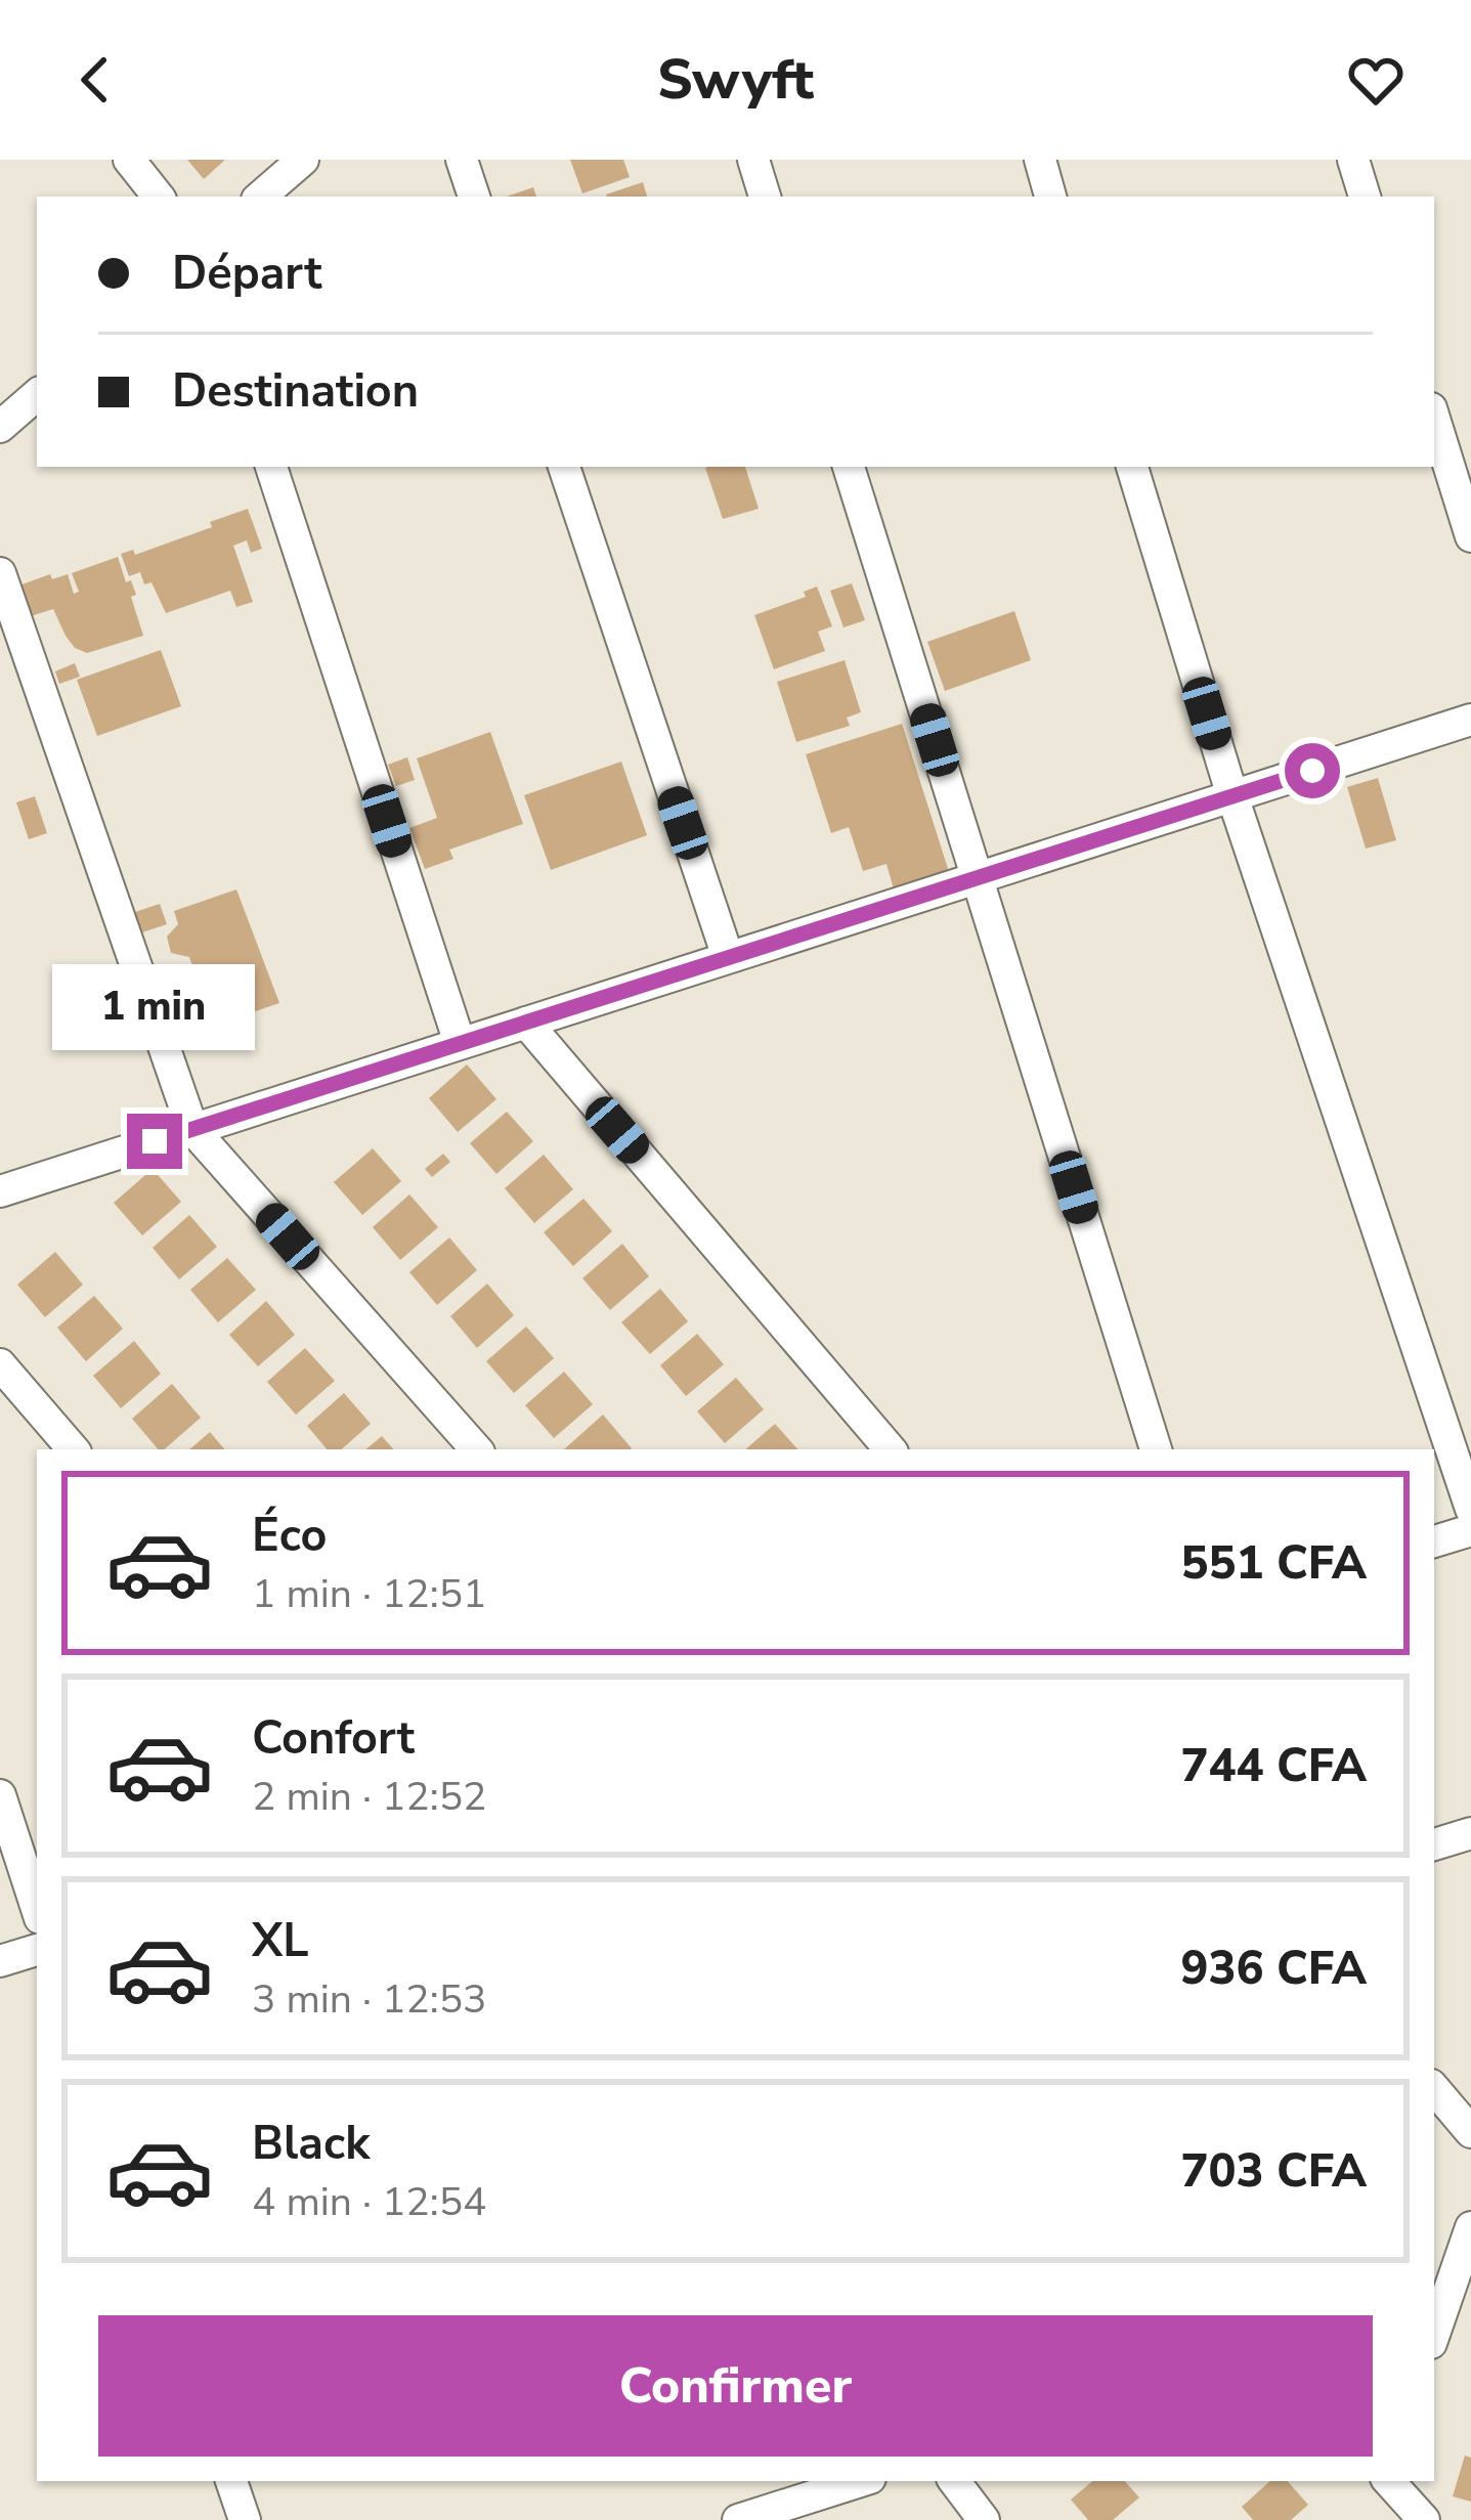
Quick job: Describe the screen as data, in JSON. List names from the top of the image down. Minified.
{"page":{"header":"Swyft","banner":["Départ","Destination"],"bubble":"1 min","list":[{"name":"Éco","note":"1 min · 12:51","value":"551 CFA"},{"name":"Confort","note":"2 min · 12:52","value":"744 CFA"},{"name":"XL","note":"3 min · 12:53","value":"936 CFA"},{"name":"Black","note":"4 min · 12:54","value":"703 CFA"}],"buttons":"Confirmer"}}
